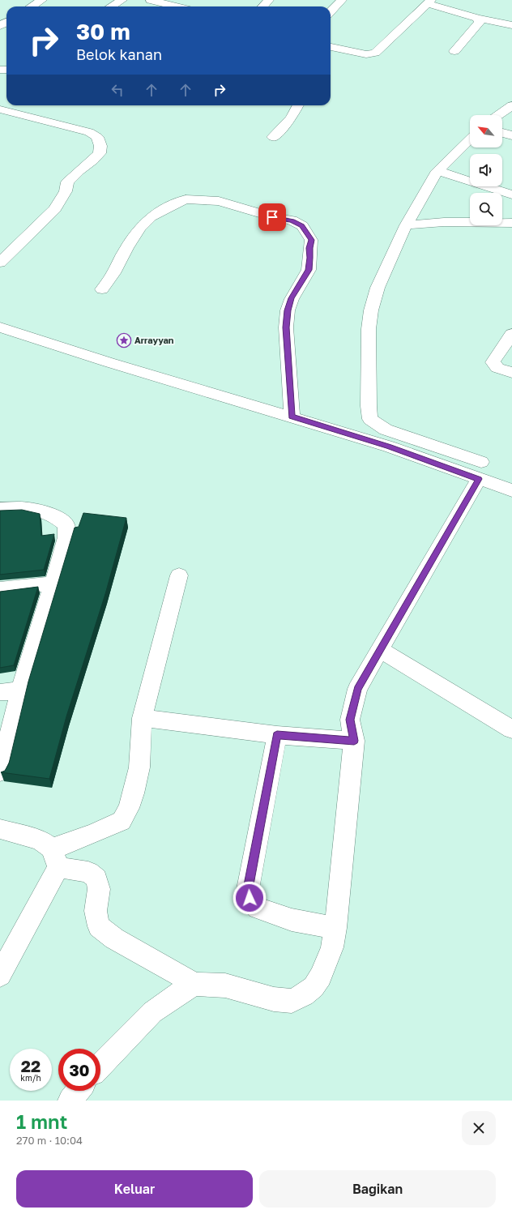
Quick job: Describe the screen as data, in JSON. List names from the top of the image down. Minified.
{"places":{"place":["Arrayyan"]},"north":"top left","page":{"turn":["30 m","Belok kanan"],"speed":"22 km/h","limit":"30","heading":["1 mnt","270 m · 10:04"],"buttons":["Keluar","Bagikan"]}}
